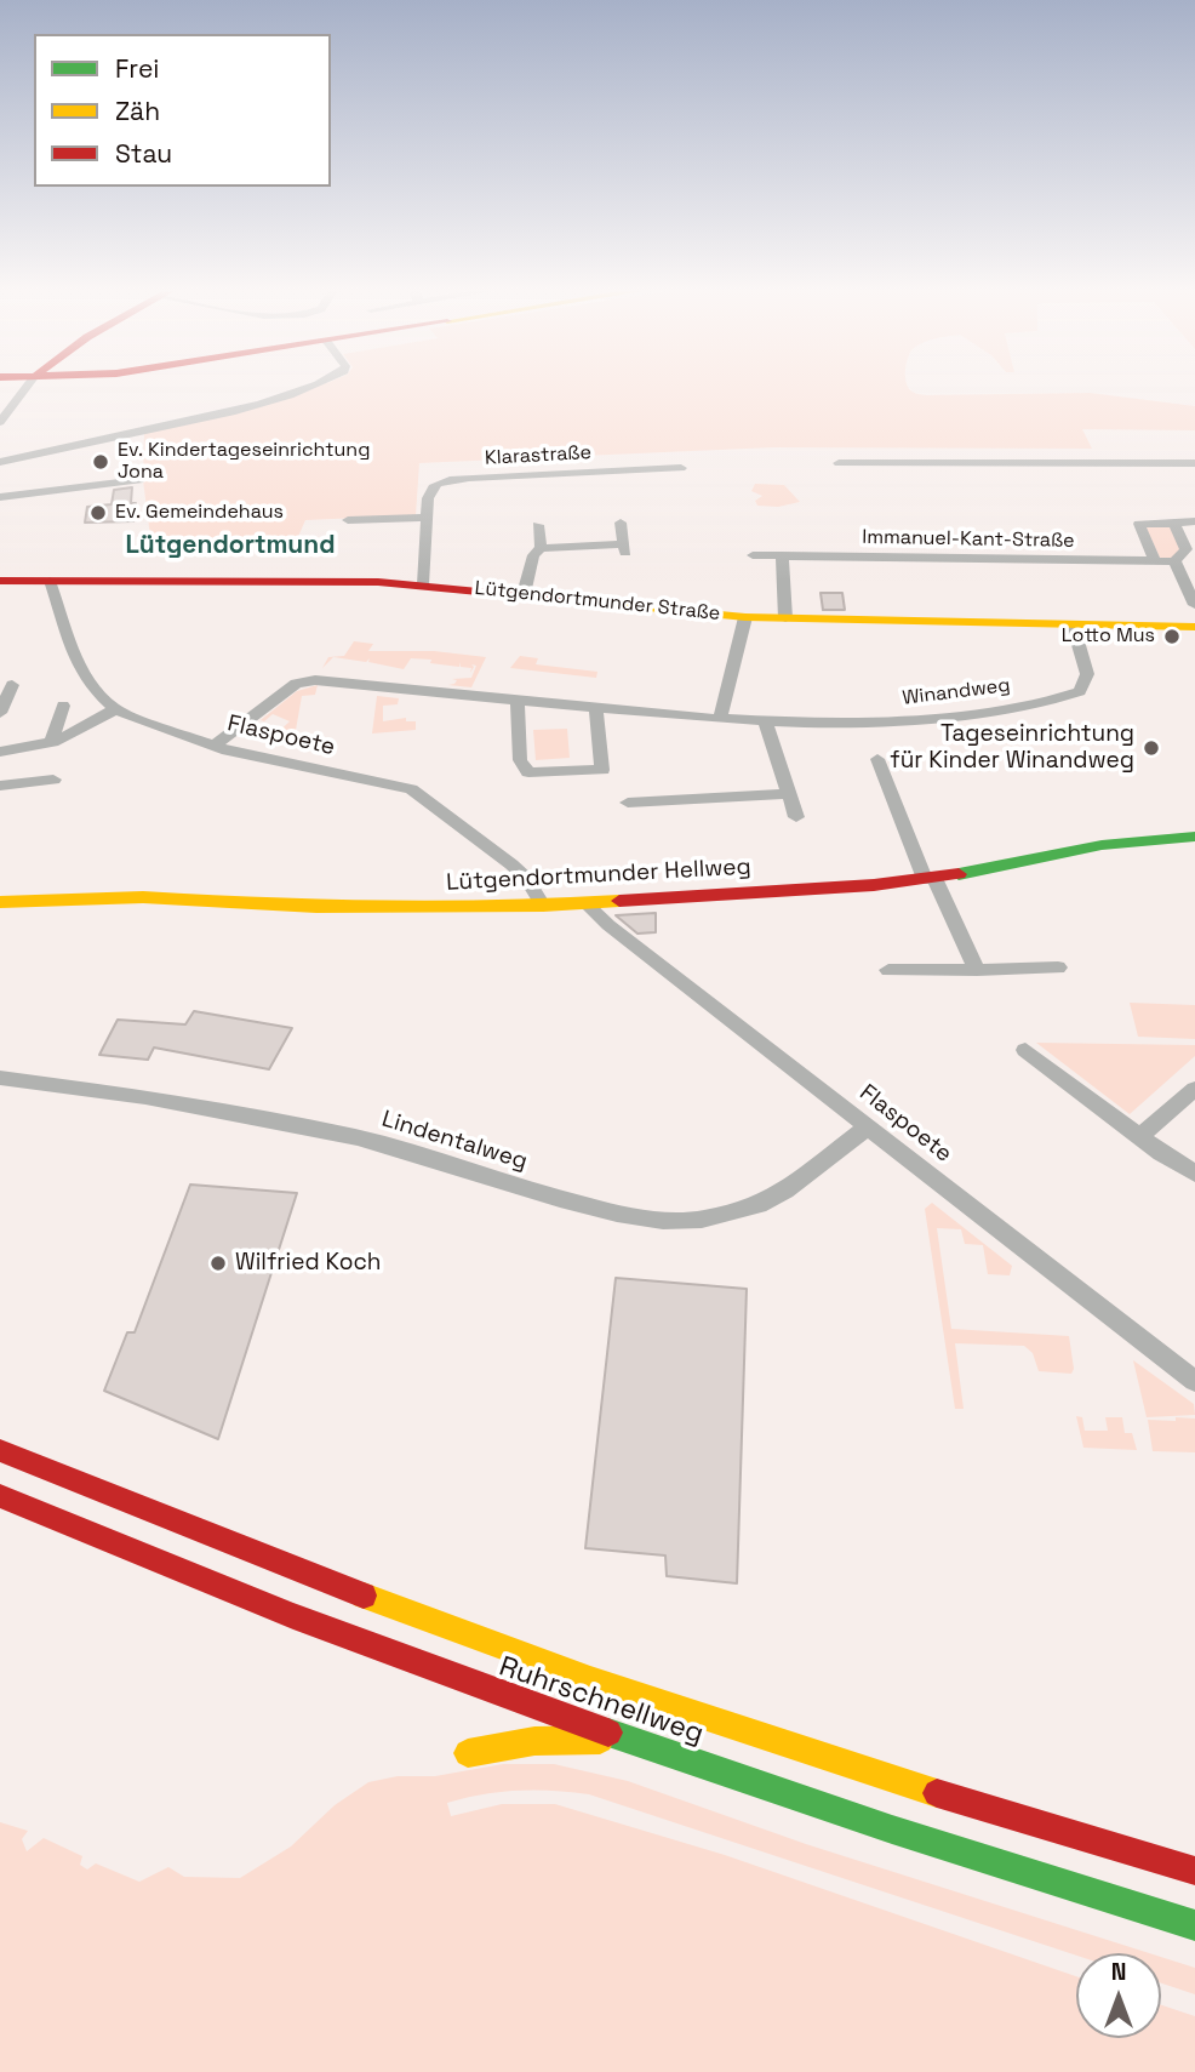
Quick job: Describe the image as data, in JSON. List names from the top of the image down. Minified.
{"streets":{"main road":["Lütgendortmunder Straße","Lütgendortmunder Hellweg","Ruhrschnellweg"],"street":["Klarastraße","Immanuel-Kant-Straße","Winandweg","Flaspoete","Lindentalweg"]},"crossings":[["Klarastraße","Lütgendortmunder Straße"],["Lütgendortmunder Straße","Winandweg"],["Lütgendortmunder Straße","Flaspoete"],["Winandweg","Flaspoete"],["Flaspoete","Lütgendortmunder Hellweg"],["Flaspoete","Lindentalweg"]],"districts":["Lütgendortmund"],"places":["Ev. Kindertageseinrichtung Jona","Ev. Gemeindehaus","Lotto Mus","Tageseinrichtung für Kinder Winandweg","Wilfried Koch"],"legend":["Frei","Zäh","Stau"],"north":"top"}
